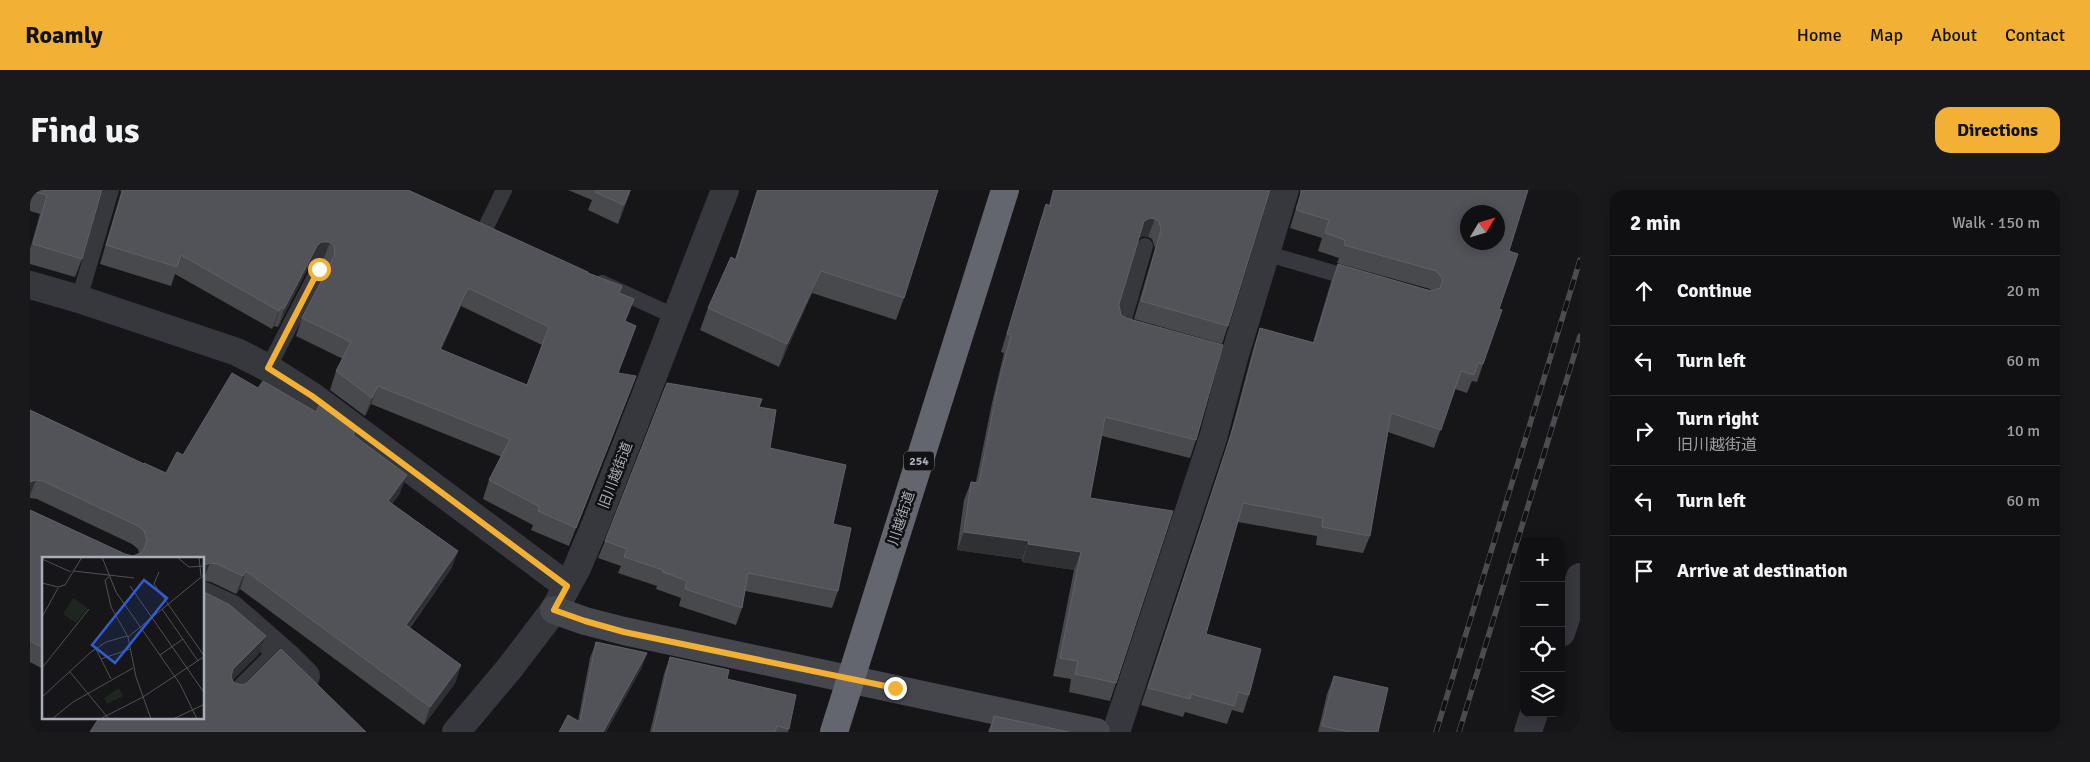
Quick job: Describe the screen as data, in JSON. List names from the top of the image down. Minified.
{"streets":{"highway":["254","川越街道"],"street":["旧川越街道"]},"north":"top right","page":{"header":"Roamly","nav":["Home","Map","About","Contact"],"buttons":"Directions","title":"Find us","heading":["2 min","Walk · 150 m"],"list":[["Continue","20 m"],["Turn left","60 m"],["Turn right","旧川越街道","10 m"],["Turn left","60 m"],"Arrive at destination"],"map_buttons":["+","−"]}}
